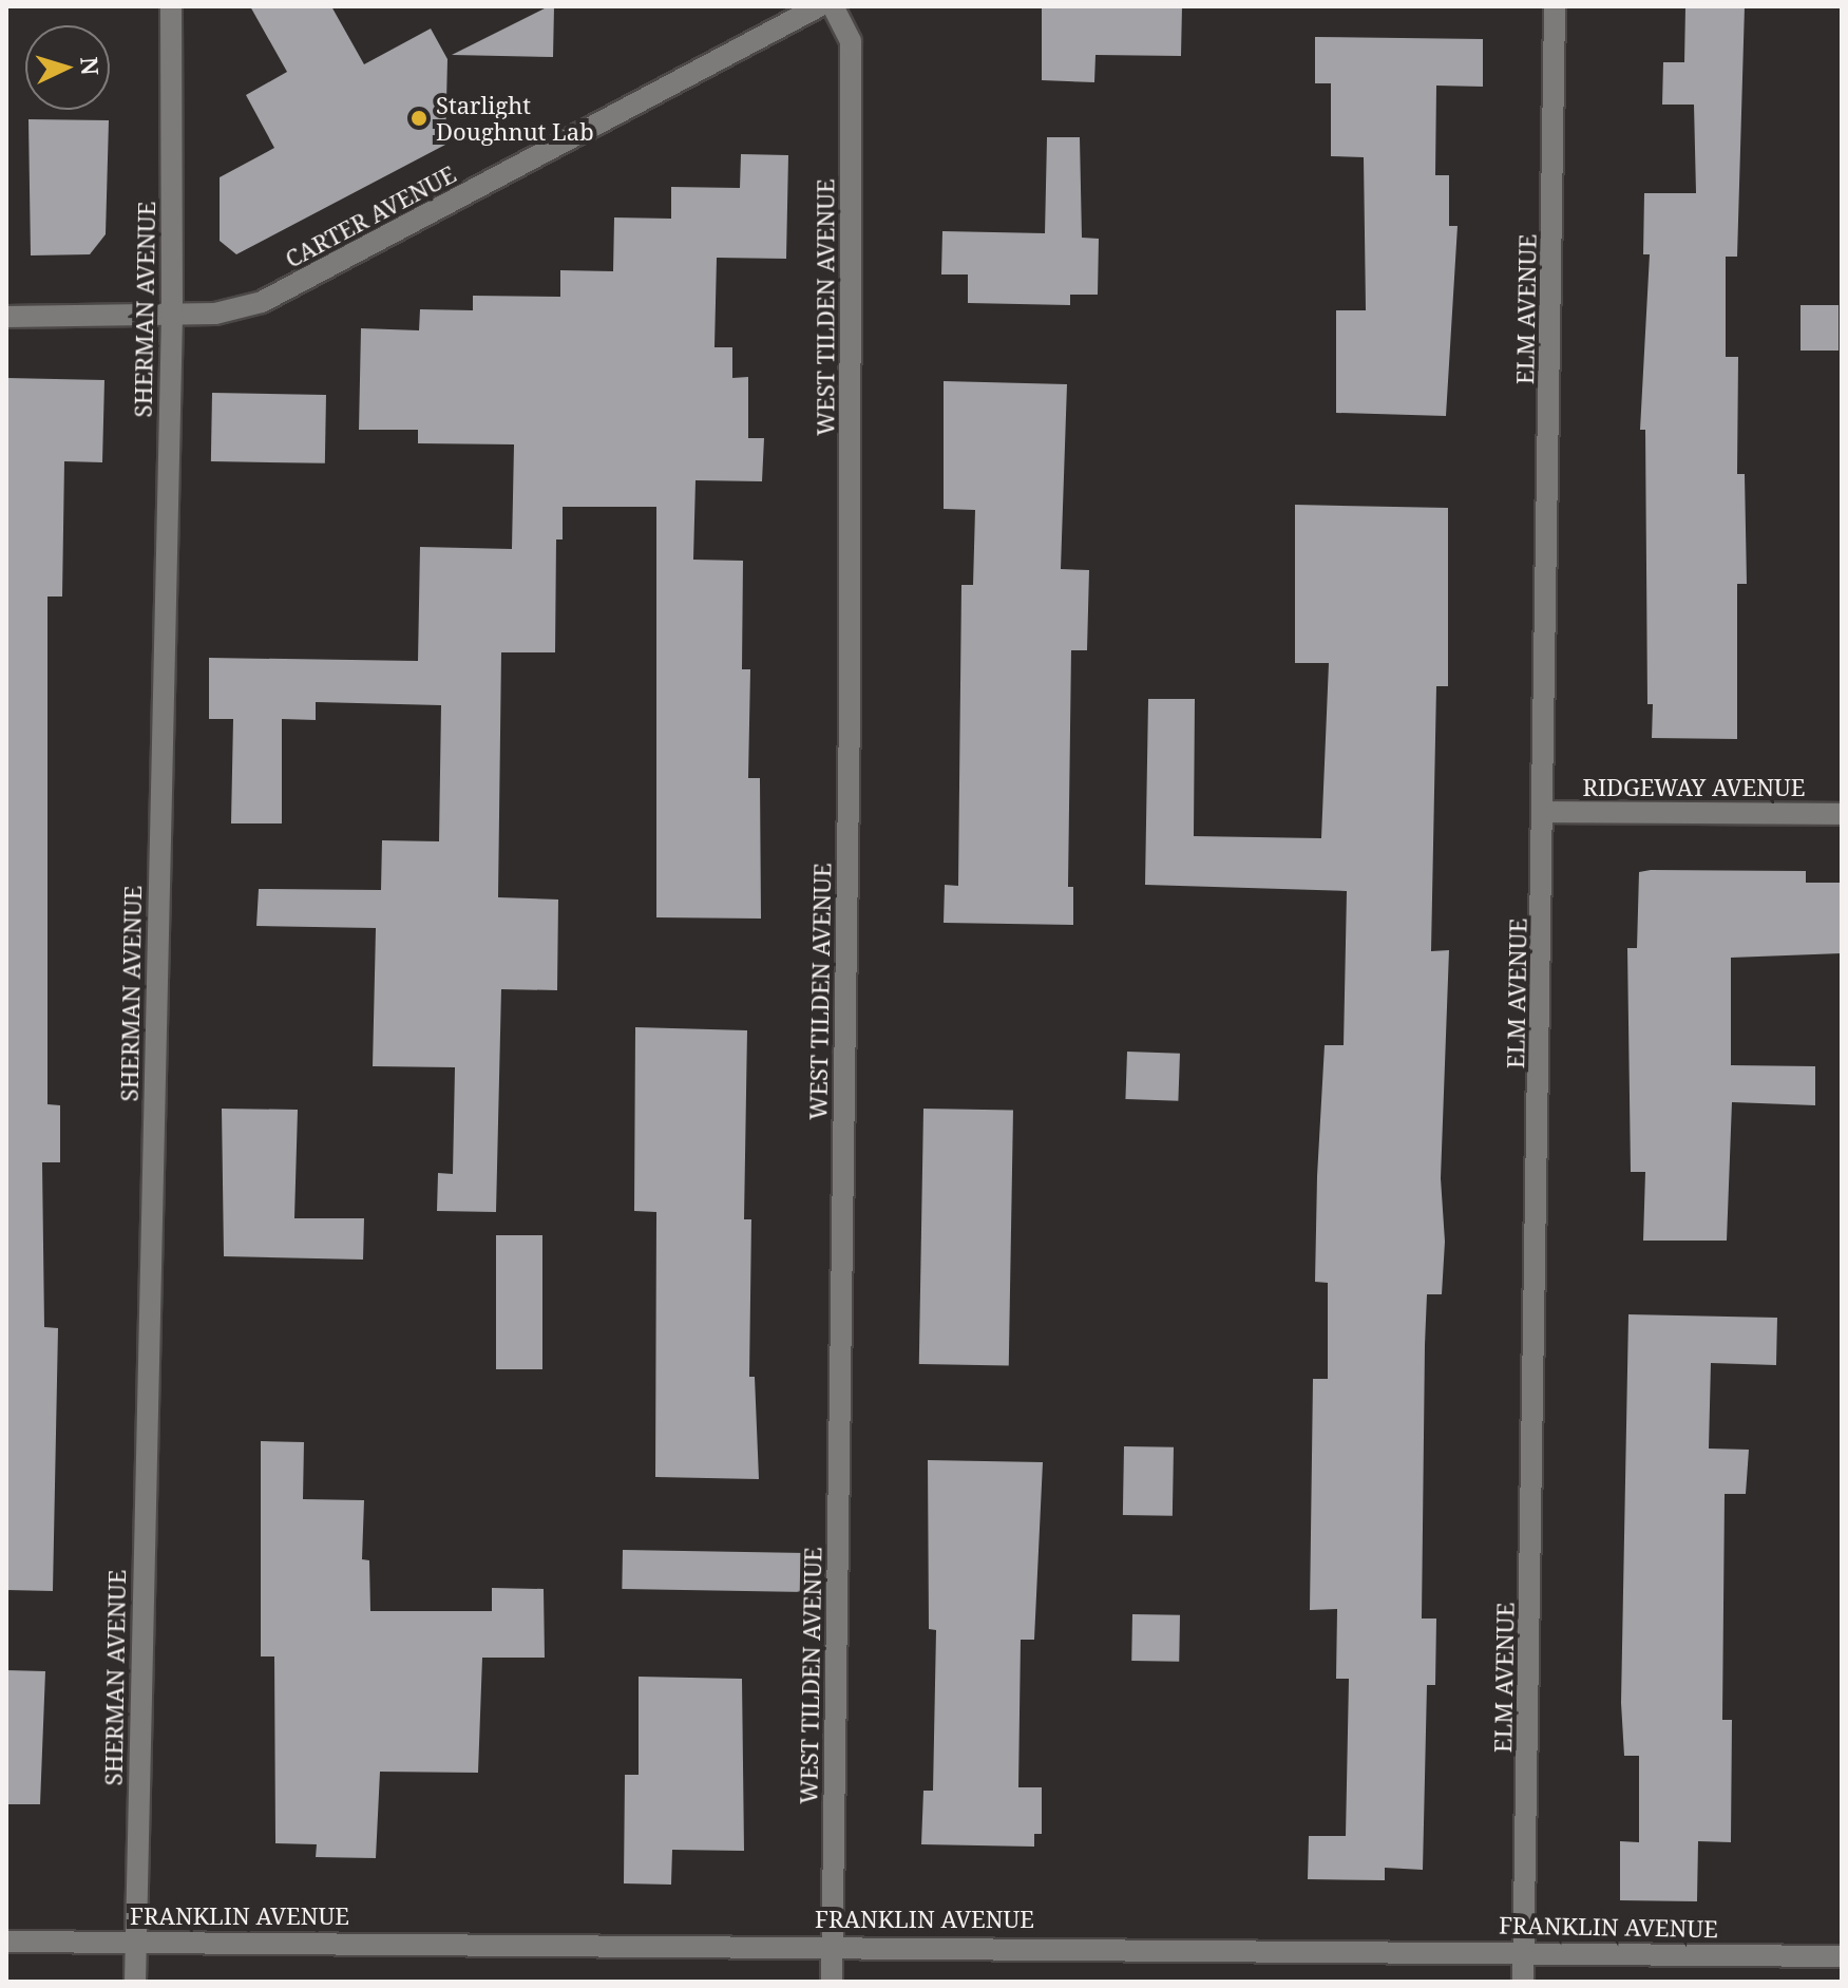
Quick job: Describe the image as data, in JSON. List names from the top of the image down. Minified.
{"streets":{"street":["CARTER AVENUE","WEST TILDEN AVENUE","SHERMAN AVENUE","ELM AVENUE","RIDGEWAY AVENUE","FRANKLIN AVENUE"]},"crossings":[["CARTER AVENUE","SHERMAN AVENUE"],["WEST TILDEN AVENUE","FRANKLIN AVENUE"],["SHERMAN AVENUE","FRANKLIN AVENUE"],["ELM AVENUE","RIDGEWAY AVENUE"],["ELM AVENUE","FRANKLIN AVENUE"]],"places":["Starlight Doughnut Lab"],"north":"right"}
